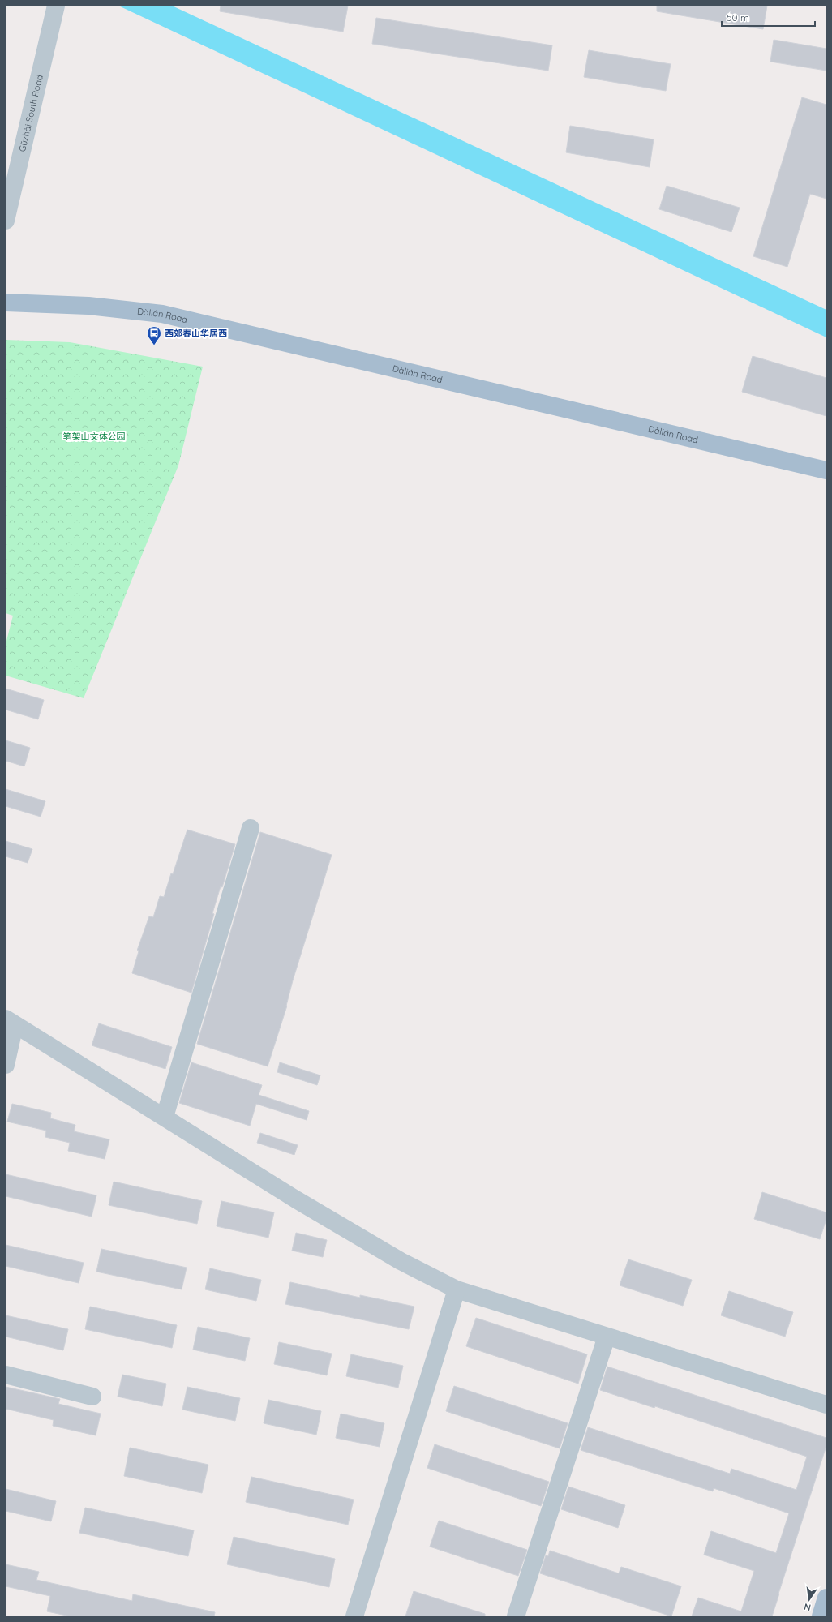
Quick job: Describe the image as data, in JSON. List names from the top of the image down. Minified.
{"streets":{"main road":["Dàlián Road"],"street":["Gǔzhài South Road"]},"parks":["笔架山文体公园"],"places":{"bus stop":["西郊春山华居西"]},"scale_bar":"50 m","north":"bottom"}
